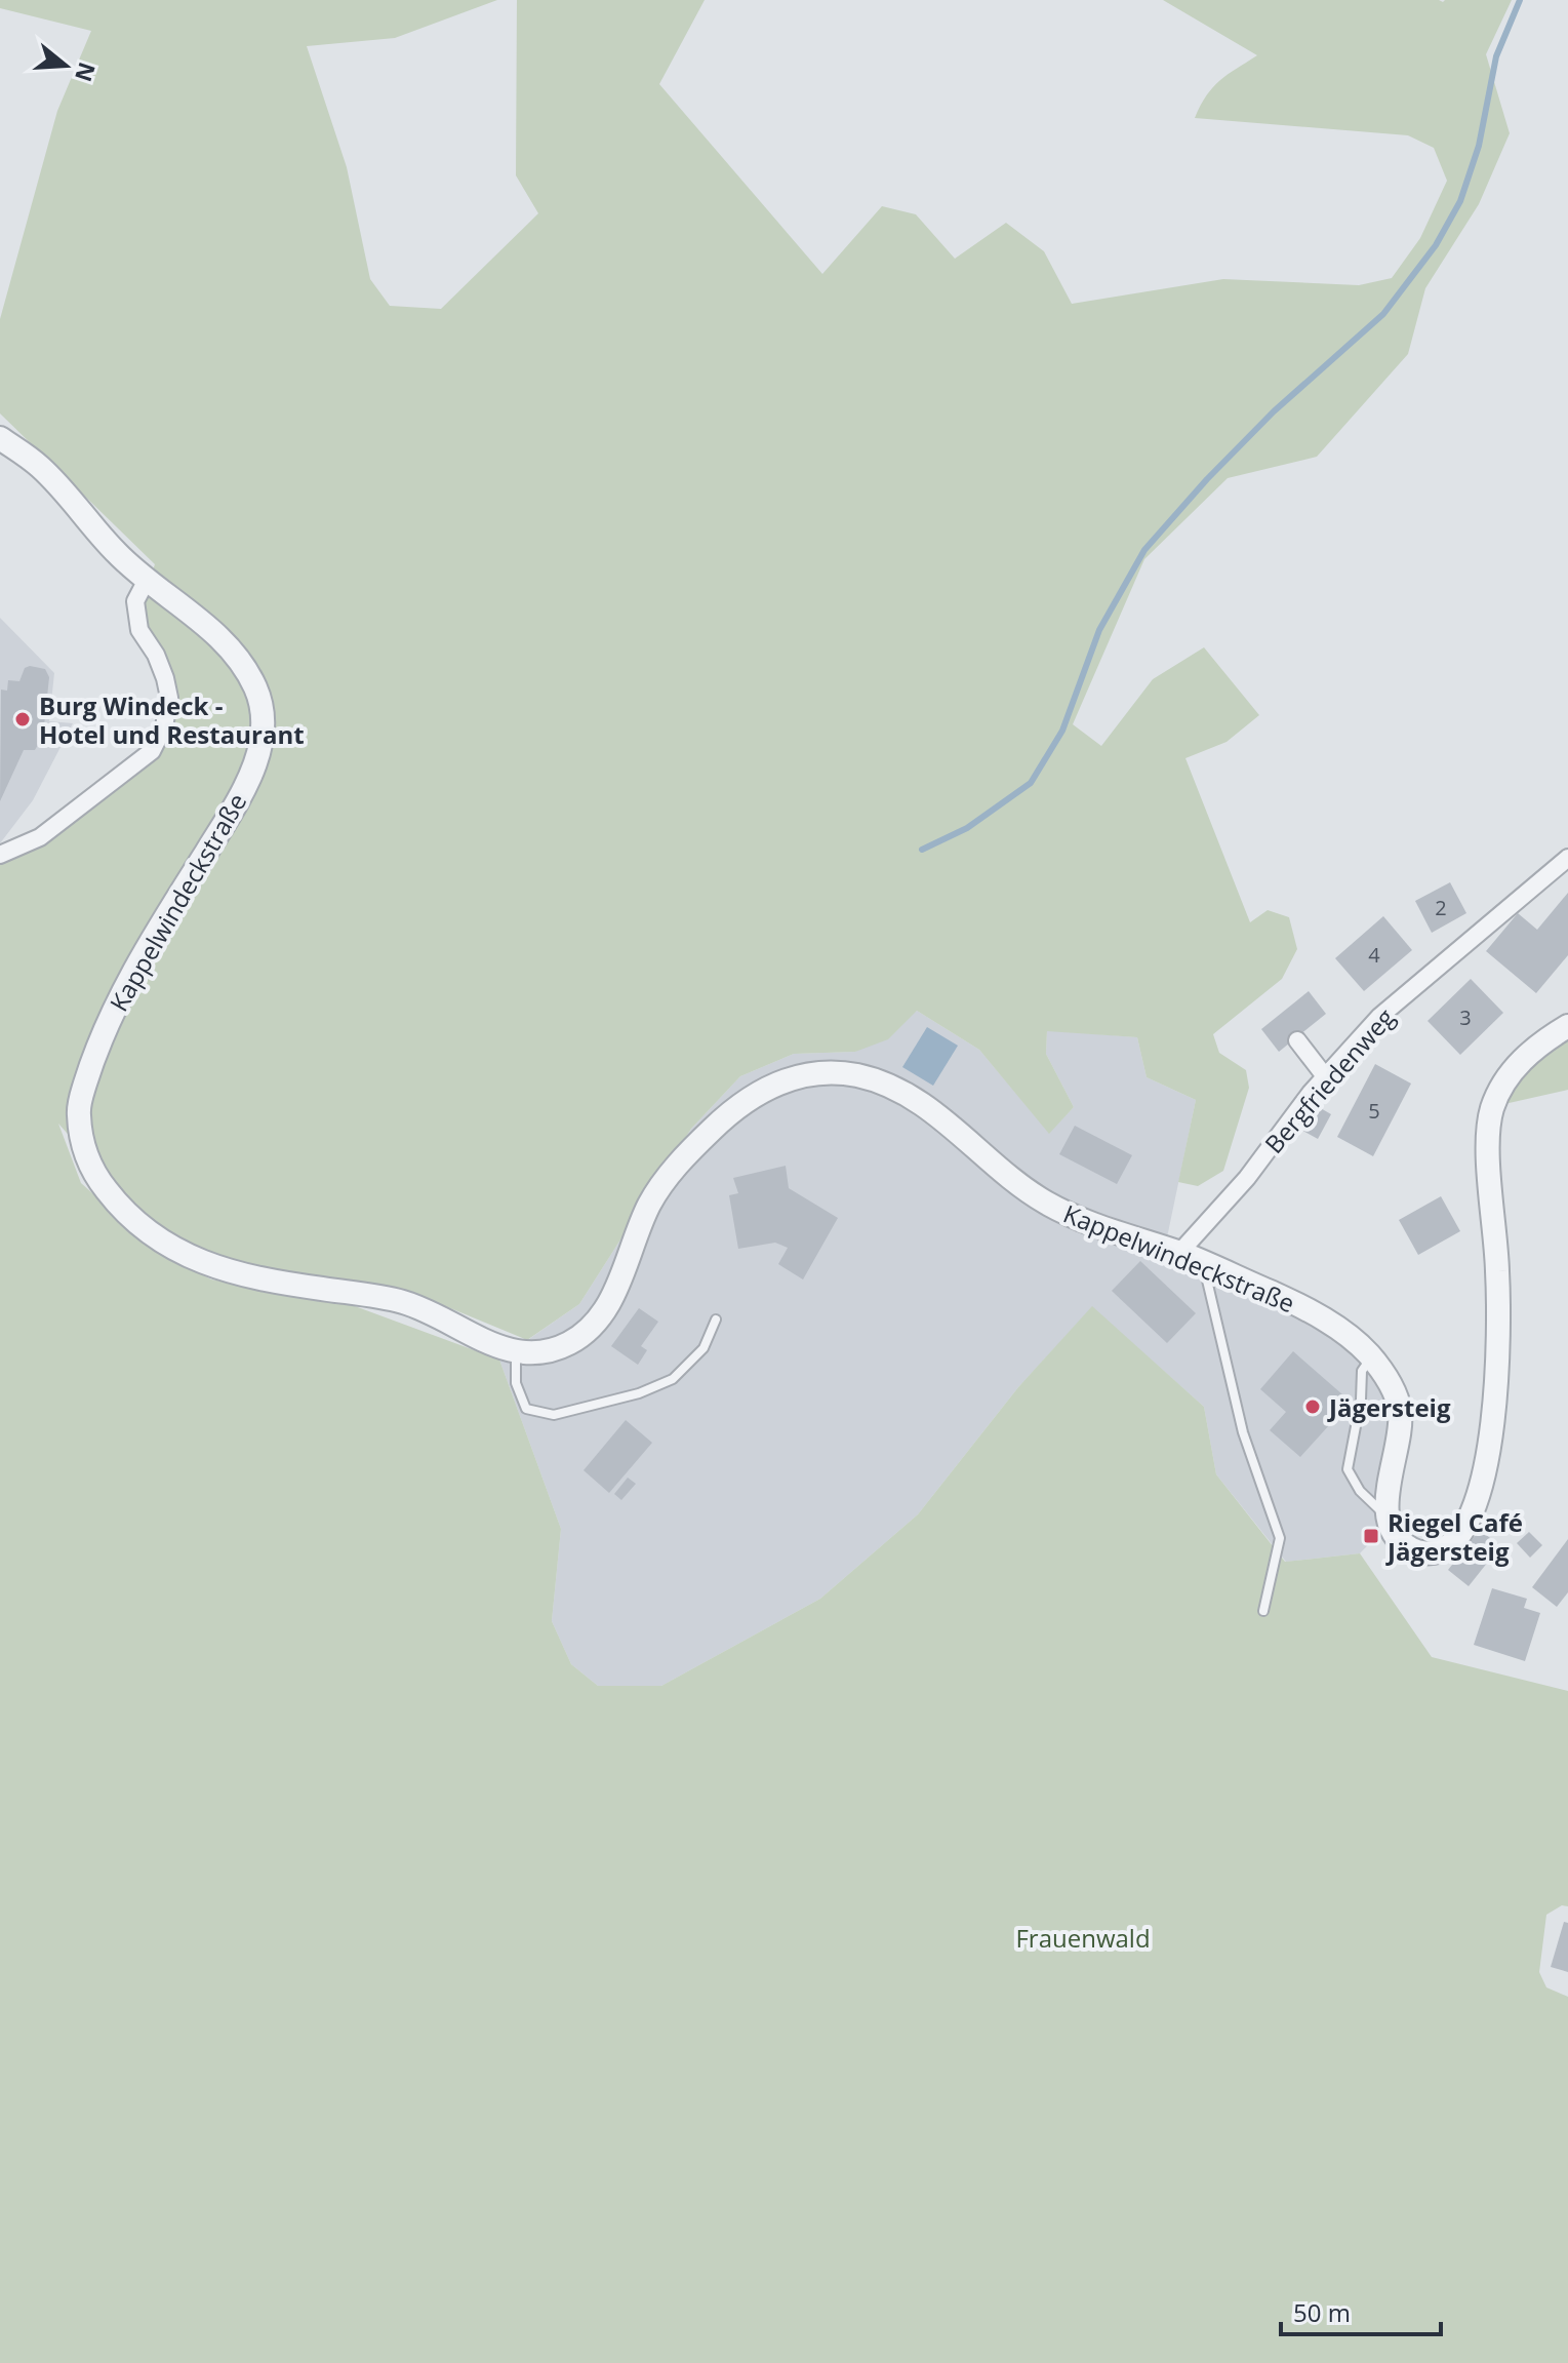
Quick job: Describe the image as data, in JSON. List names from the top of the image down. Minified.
{"streets":{"street":["Kappelwindeckstraße","Bergfriedenweg"]},"crossings":[["Kappelwindeckstraße","Bergfriedenweg"]],"parks":["Frauenwald"],"places":{"other":["Burg Windeck - Hotel und Restaurant","Jägersteig"],"transit":["Riegel Café Jägersteig"]},"house_numbers":["2","4","3","5"],"scale_bar":"50 m","north":"right"}
